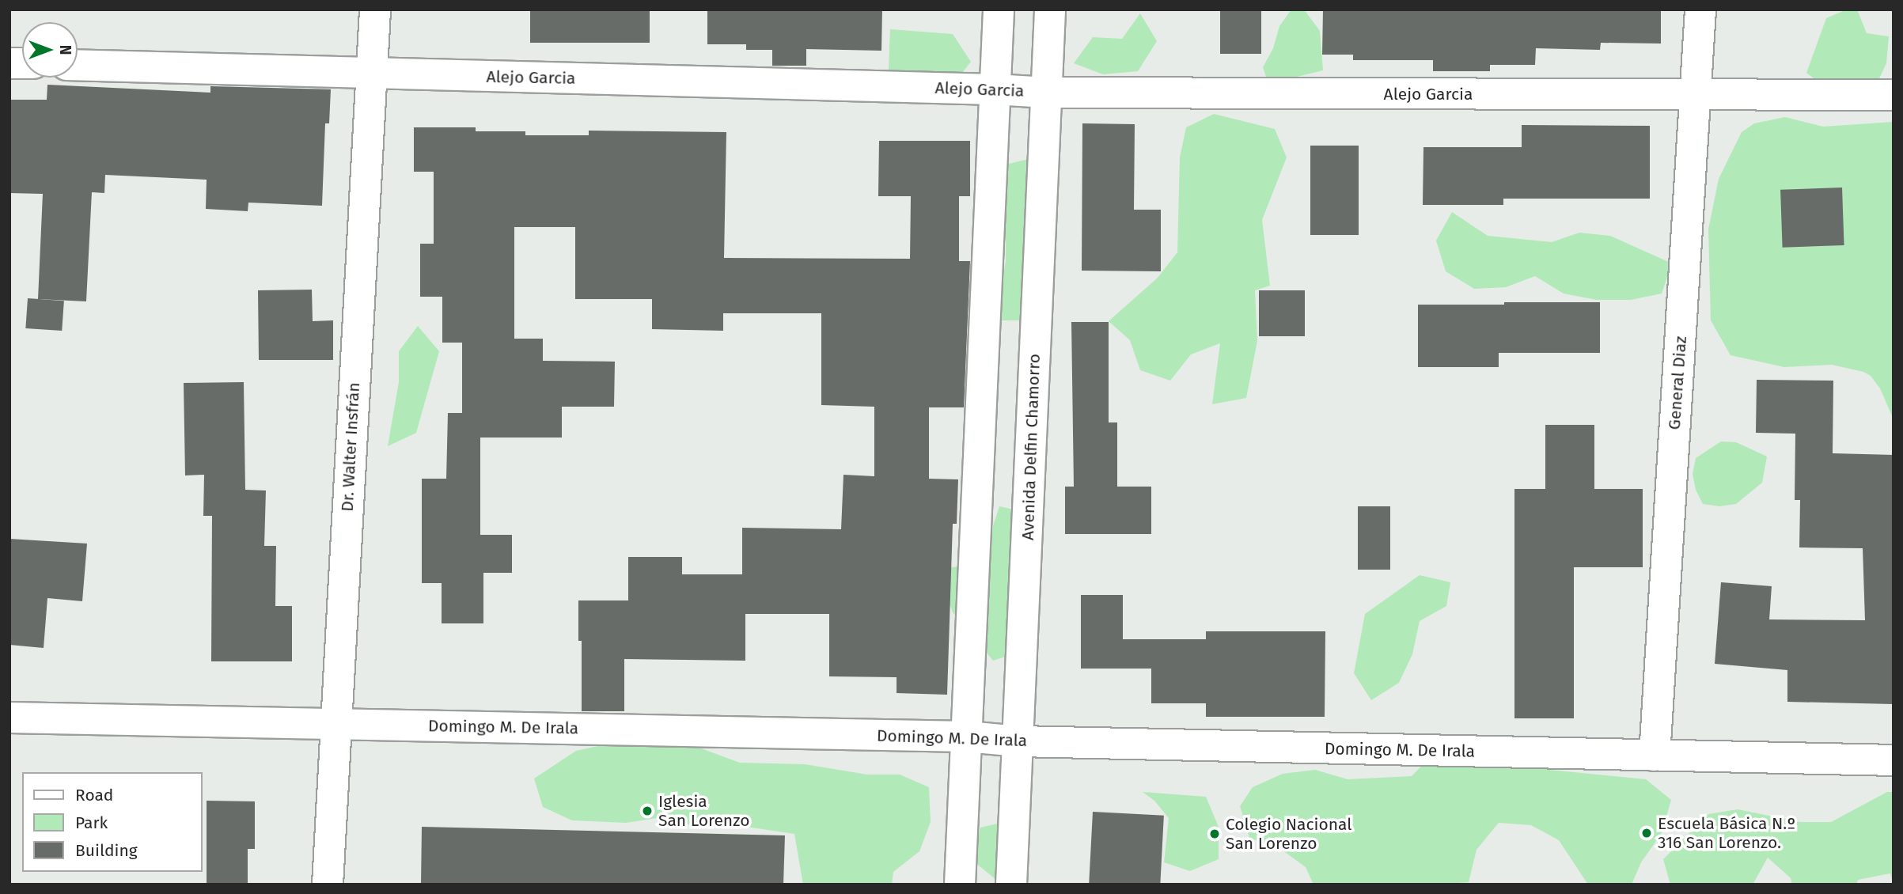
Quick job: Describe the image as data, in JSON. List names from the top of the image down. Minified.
{"streets":{"street":["Alejo Garcia","General Diaz","Dr. Walter Insfrán","Avenida Delfin Chamorro","Domingo M. De Irala"]},"crossings":[["Alejo Garcia","General Diaz"],["Alejo Garcia","Dr. Walter Insfrán"],["Alejo Garcia","Avenida Delfin Chamorro"],["General Diaz","Domingo M. De Irala"],["Dr. Walter Insfrán","Domingo M. De Irala"],["Avenida Delfin Chamorro","Domingo M. De Irala"]],"places":["Iglesia San Lorenzo","Escuela Básica N.º 316 San Lorenzo.","Colegio Nacional San Lorenzo"],"legend":["Road","Park","Building"],"north":"right"}
